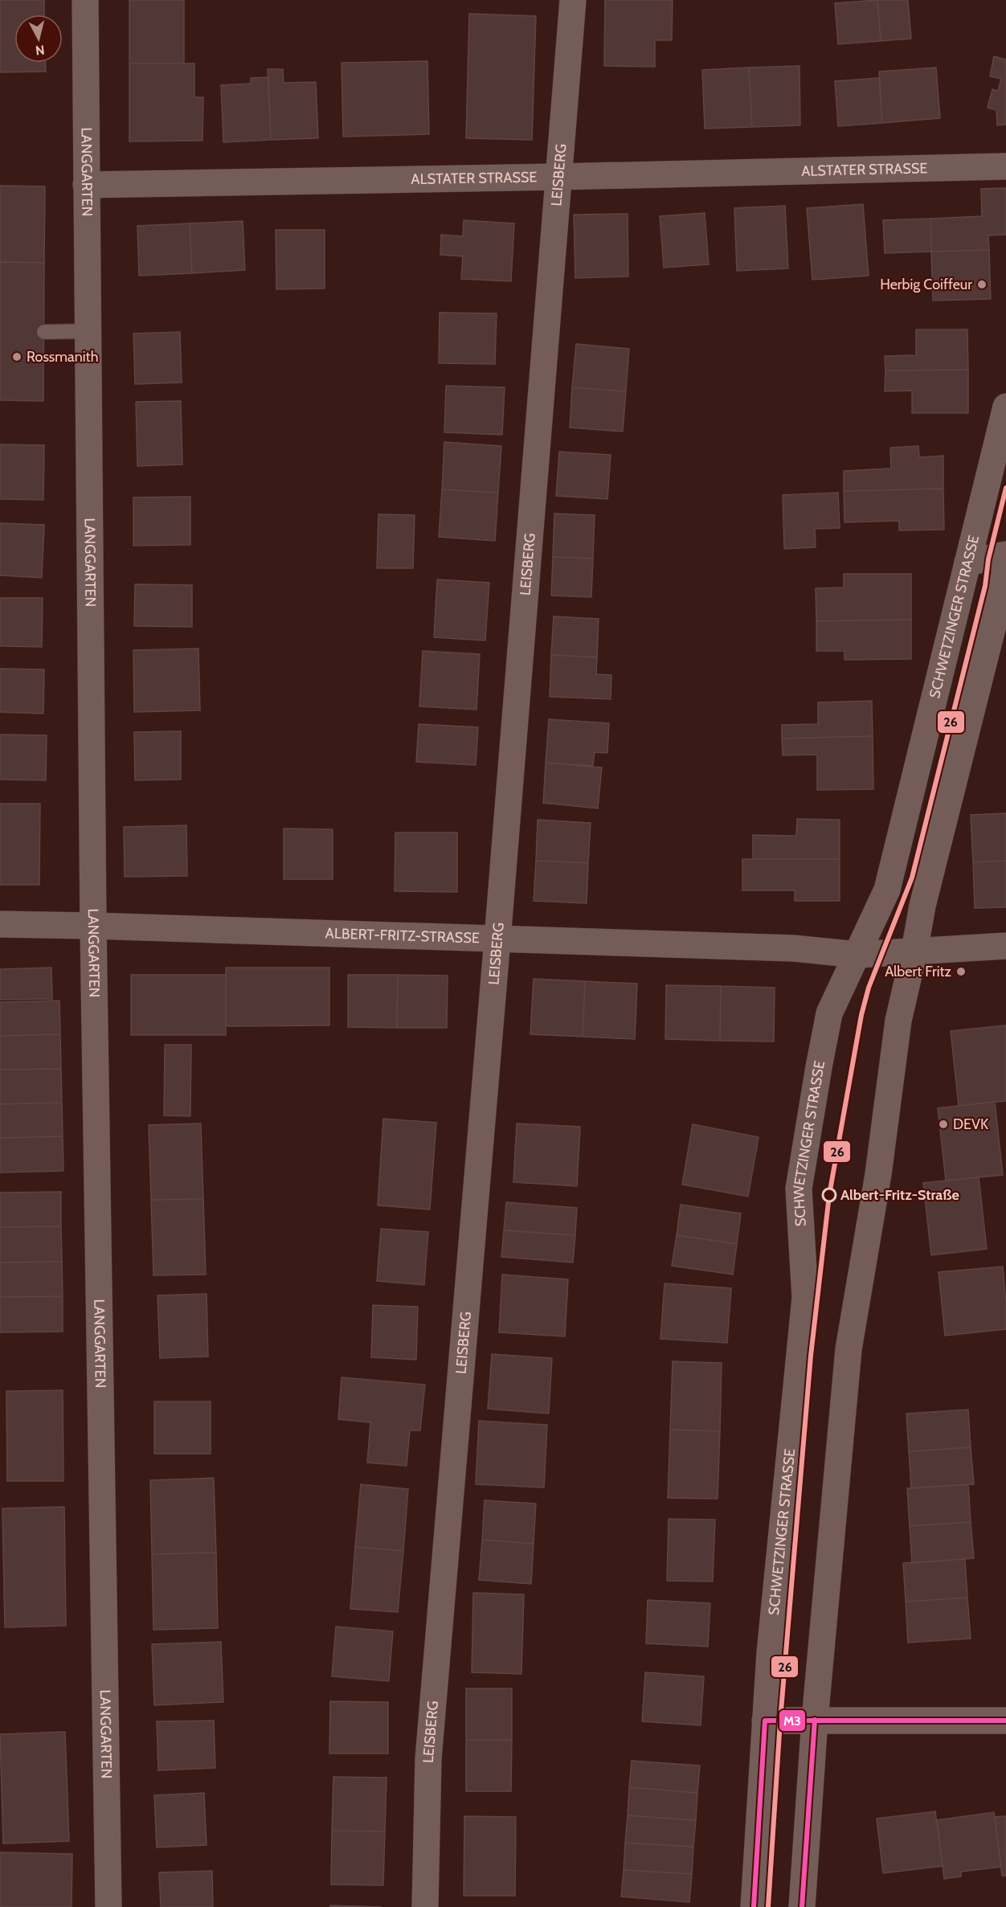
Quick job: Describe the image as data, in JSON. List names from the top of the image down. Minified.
{"streets":{"street":["ALSTATER STRASSE","LANGGARTEN","LEISBERG","SCHWETZINGER STRASSE","ALBERT-FRITZ-STRASSE"]},"crossings":[["ALSTATER STRASSE","LANGGARTEN"],["ALSTATER STRASSE","LEISBERG"],["LANGGARTEN","ALBERT-FRITZ-STRASSE"],["LEISBERG","ALBERT-FRITZ-STRASSE"],["SCHWETZINGER STRASSE","ALBERT-FRITZ-STRASSE"]],"places":["Herbig Coiffeur","Rossmanith","Albert Fritz","DEVK","Albert-Fritz-Straße"],"lines":["transit line 26","transit line M3"],"north":"bottom"}
